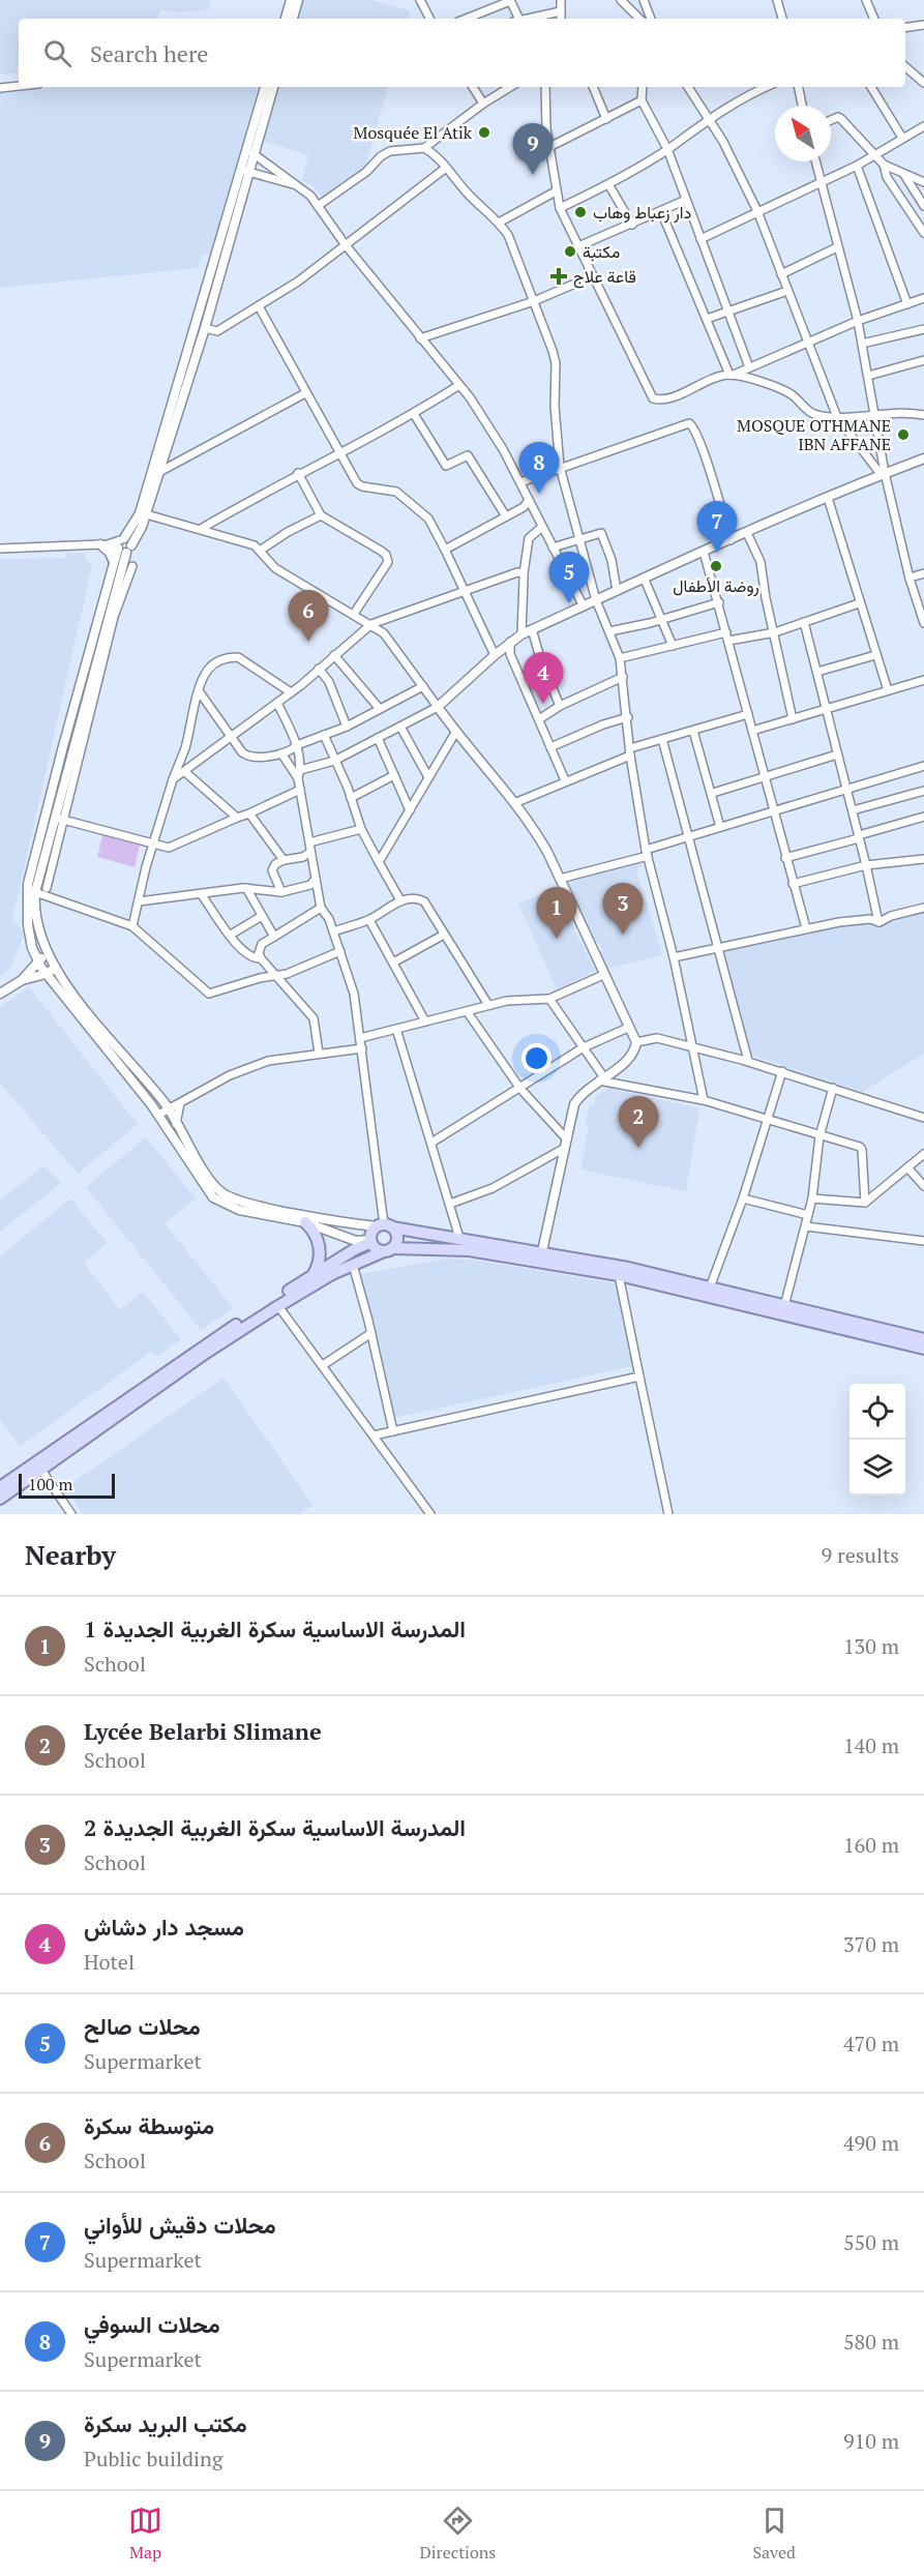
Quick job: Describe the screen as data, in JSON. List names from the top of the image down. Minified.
{"places":{"other":["Mosquée El Atik","دار زعباط وهاب","مكتبة","MOSQUE OTHMANE IBN AFFANE","روضة الأطفال"],"health":["قاعة علاج"]},"scale_bar":"100 m","north":"top left","page":{"search":"Search here","pins":["9","8","7","5","6","4","3","1","2"],"scale":"100 m","heading":["Nearby","9 results"],"list":[{"mark":"1","name":"المدرسة الاساسية سكرة الغربية الجديدة 1","note":"School","value":"130 m"},{"mark":"2","name":"Lycée Belarbi Slimane","note":"School","value":"140 m"},{"mark":"3","name":"المدرسة الاساسية سكرة الغربية الجديدة 2","note":"School","value":"160 m"},{"mark":"4","name":"مسجد دار دشاش","note":"Hotel","value":"370 m"},{"mark":"5","name":"محلات صالح","note":"Supermarket","value":"470 m"},{"mark":"6","name":"متوسطة سكرة","note":"School","value":"490 m"},{"mark":"7","name":"محلات دقيش للأواني","note":"Supermarket","value":"550 m"},{"mark":"8","name":"محلات السوفي","note":"Supermarket","value":"580 m"},{"mark":"9","name":"مكتب البريد سكرة","note":"Public building","value":"910 m"}],"nav":["Map","Directions","Saved"]}}
